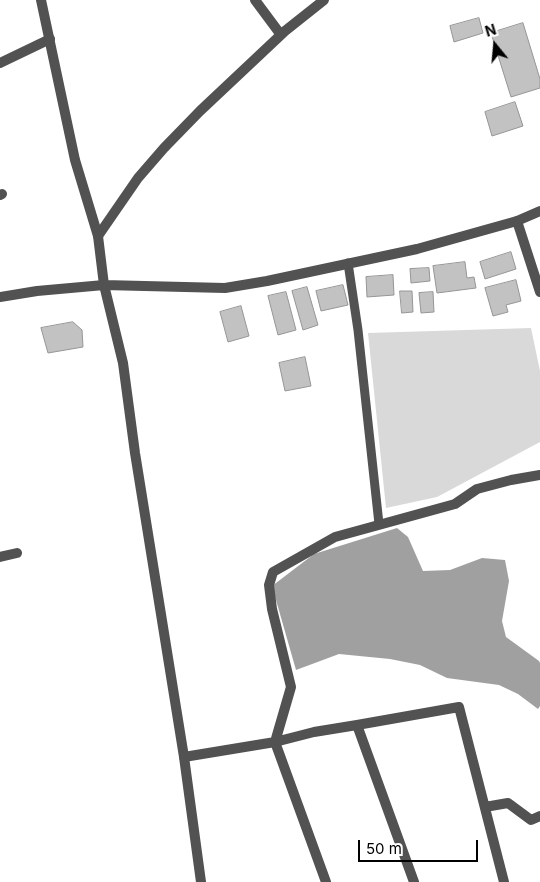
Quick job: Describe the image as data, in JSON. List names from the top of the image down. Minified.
{"scale_bar":"50 m","north":"top"}
